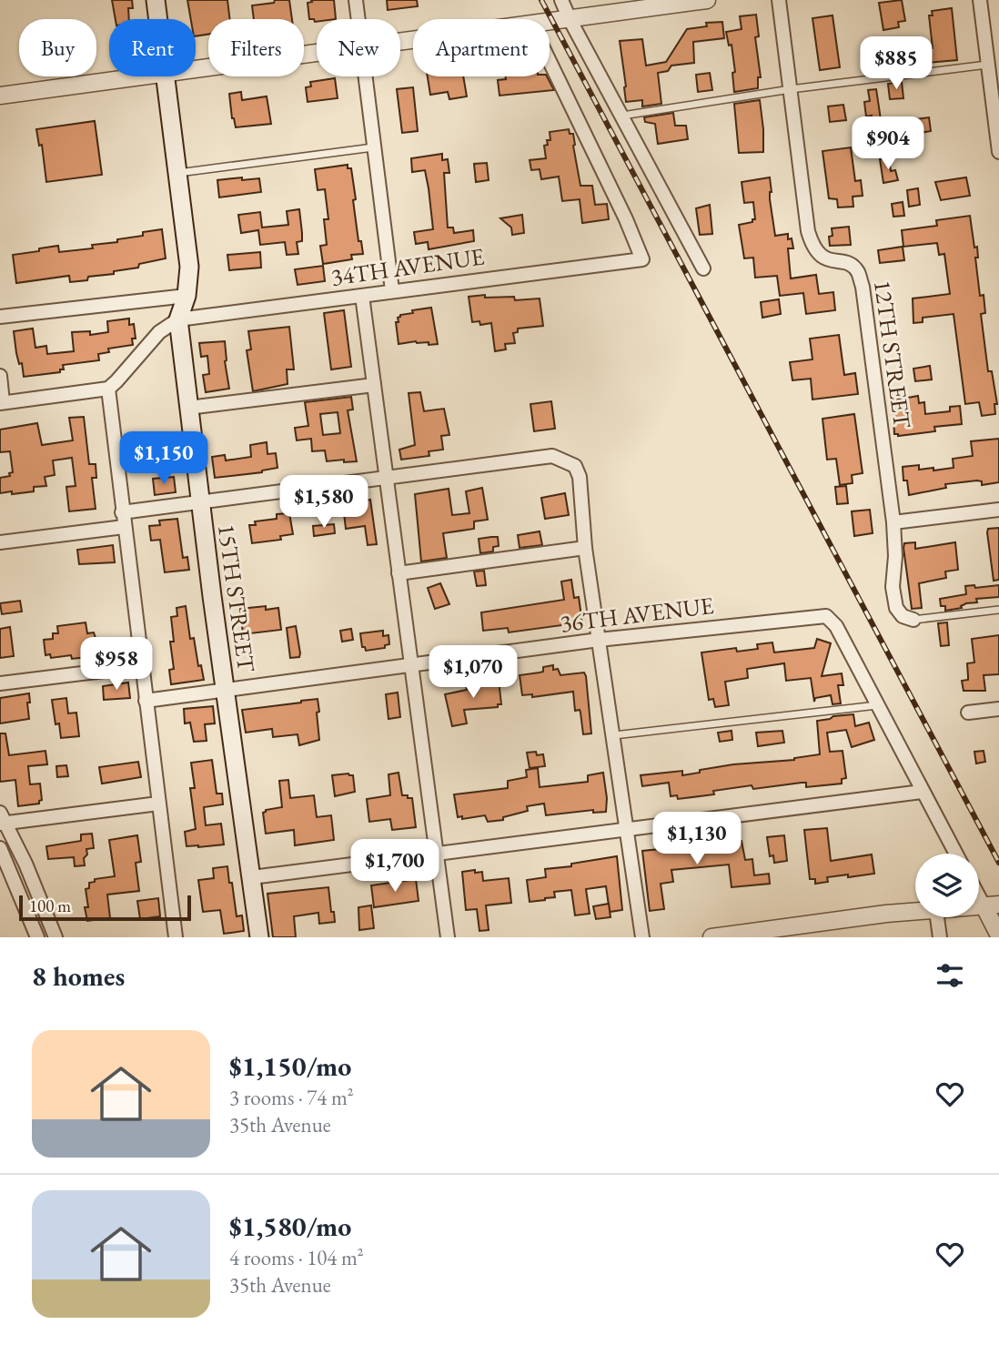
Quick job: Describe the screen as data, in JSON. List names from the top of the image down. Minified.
{"streets":{"main road":["15TH STREET"],"street":["34TH AVENUE","12TH STREET","36TH AVENUE"]},"crossings":[["34TH AVENUE","15TH STREET"],["15TH STREET","36TH AVENUE"]],"scale_bar":"100 m","page":{"chip":["Buy","Rent","Filters","New","Apartment"],"price":["$885","$904","$1,150","$1,580","$958","$1,070","$1,130","$1,700"],"scale":"100 m","heading":"8 homes","list":[{"name":"$1,150/mo","note":"3 rooms · 74 m² · 35th Avenue"},{"name":"$1,580/mo","note":"4 rooms · 104 m² · 35th Avenue"}]}}
